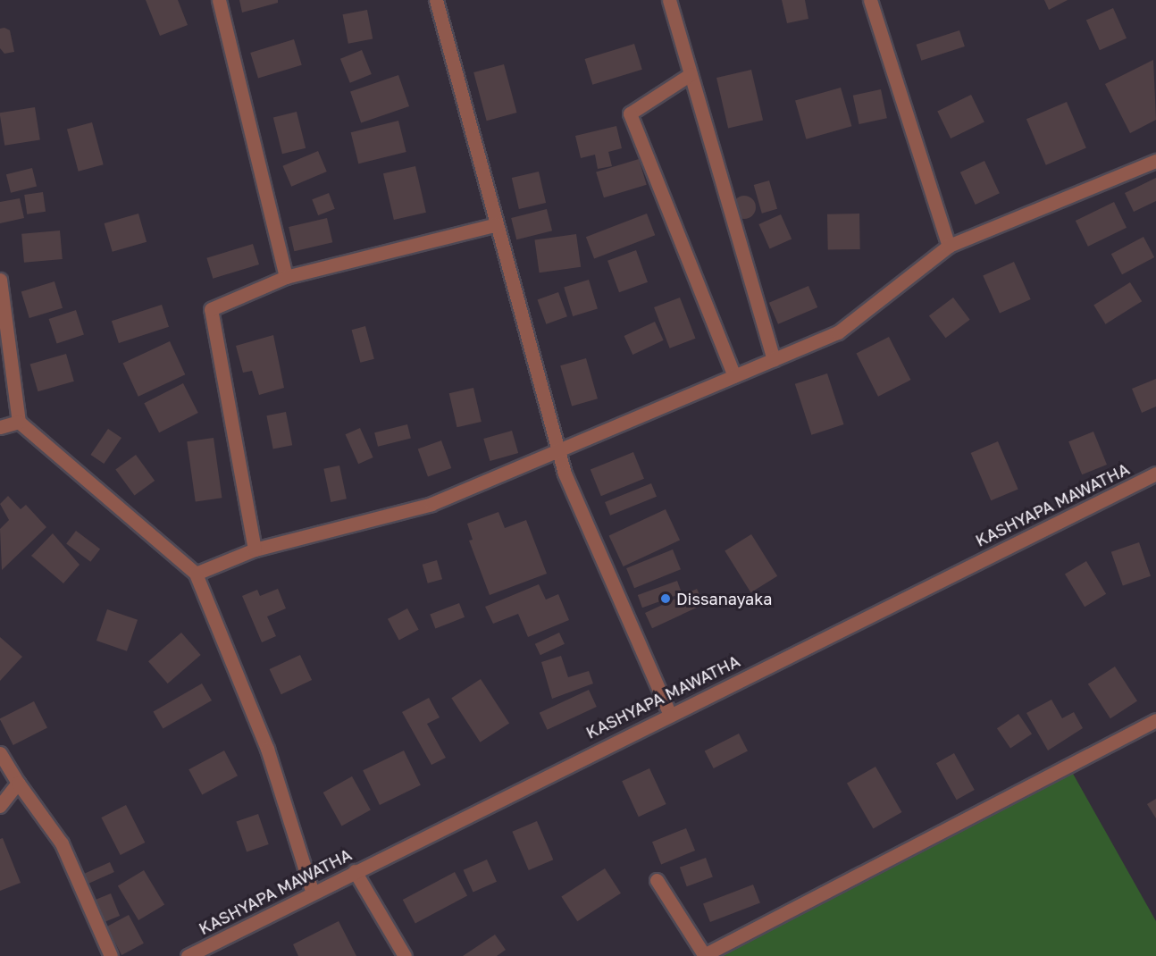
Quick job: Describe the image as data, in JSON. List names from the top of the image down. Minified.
{"streets":{"street":["KASHYAPA MAWATHA"]},"places":["Dissanayaka"]}
